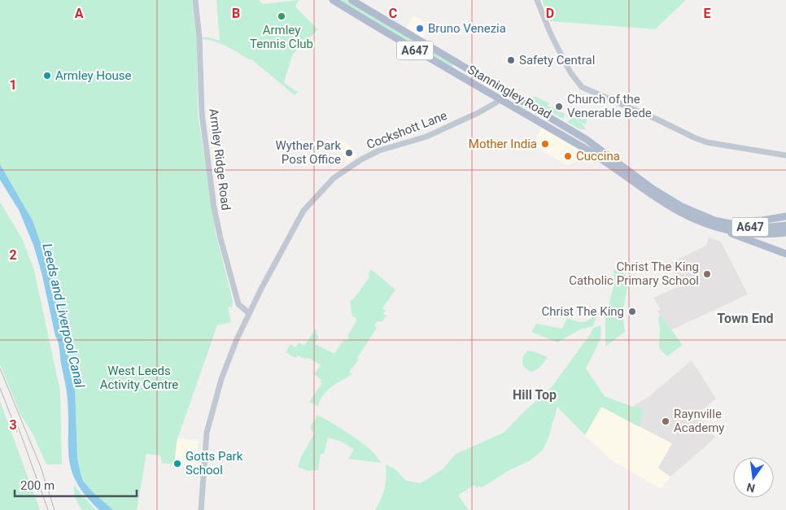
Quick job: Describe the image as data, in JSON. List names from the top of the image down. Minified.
{"streets":{"main road":["A647","Stanningley Road"],"street":["Cockshott Lane","Armley Ridge Road"]},"crossings":[["A647","Stanningley Road"],["Stanningley Road","Cockshott Lane"],["Cockshott Lane","Armley Ridge Road"]],"districts":["Town End","Hill Top"],"water":["Leeds and Liverpool Canal"],"parks":["West Leeds Activity Centre"],"places":["Armley Tennis Club","Bruno Venezia","Safety Central","Armley House","Church of the Venerable Bede","Mother India","Wyther Park Post Office","Cuccina","Christ The King Catholic Primary School","Christ The King","Raynville Academy","Gotts Park School"],"scale_bar":"200 m","north":"bottom","grid":{"columns":["A","B","C","D","E"],"rows":["1","2","3"]}}
